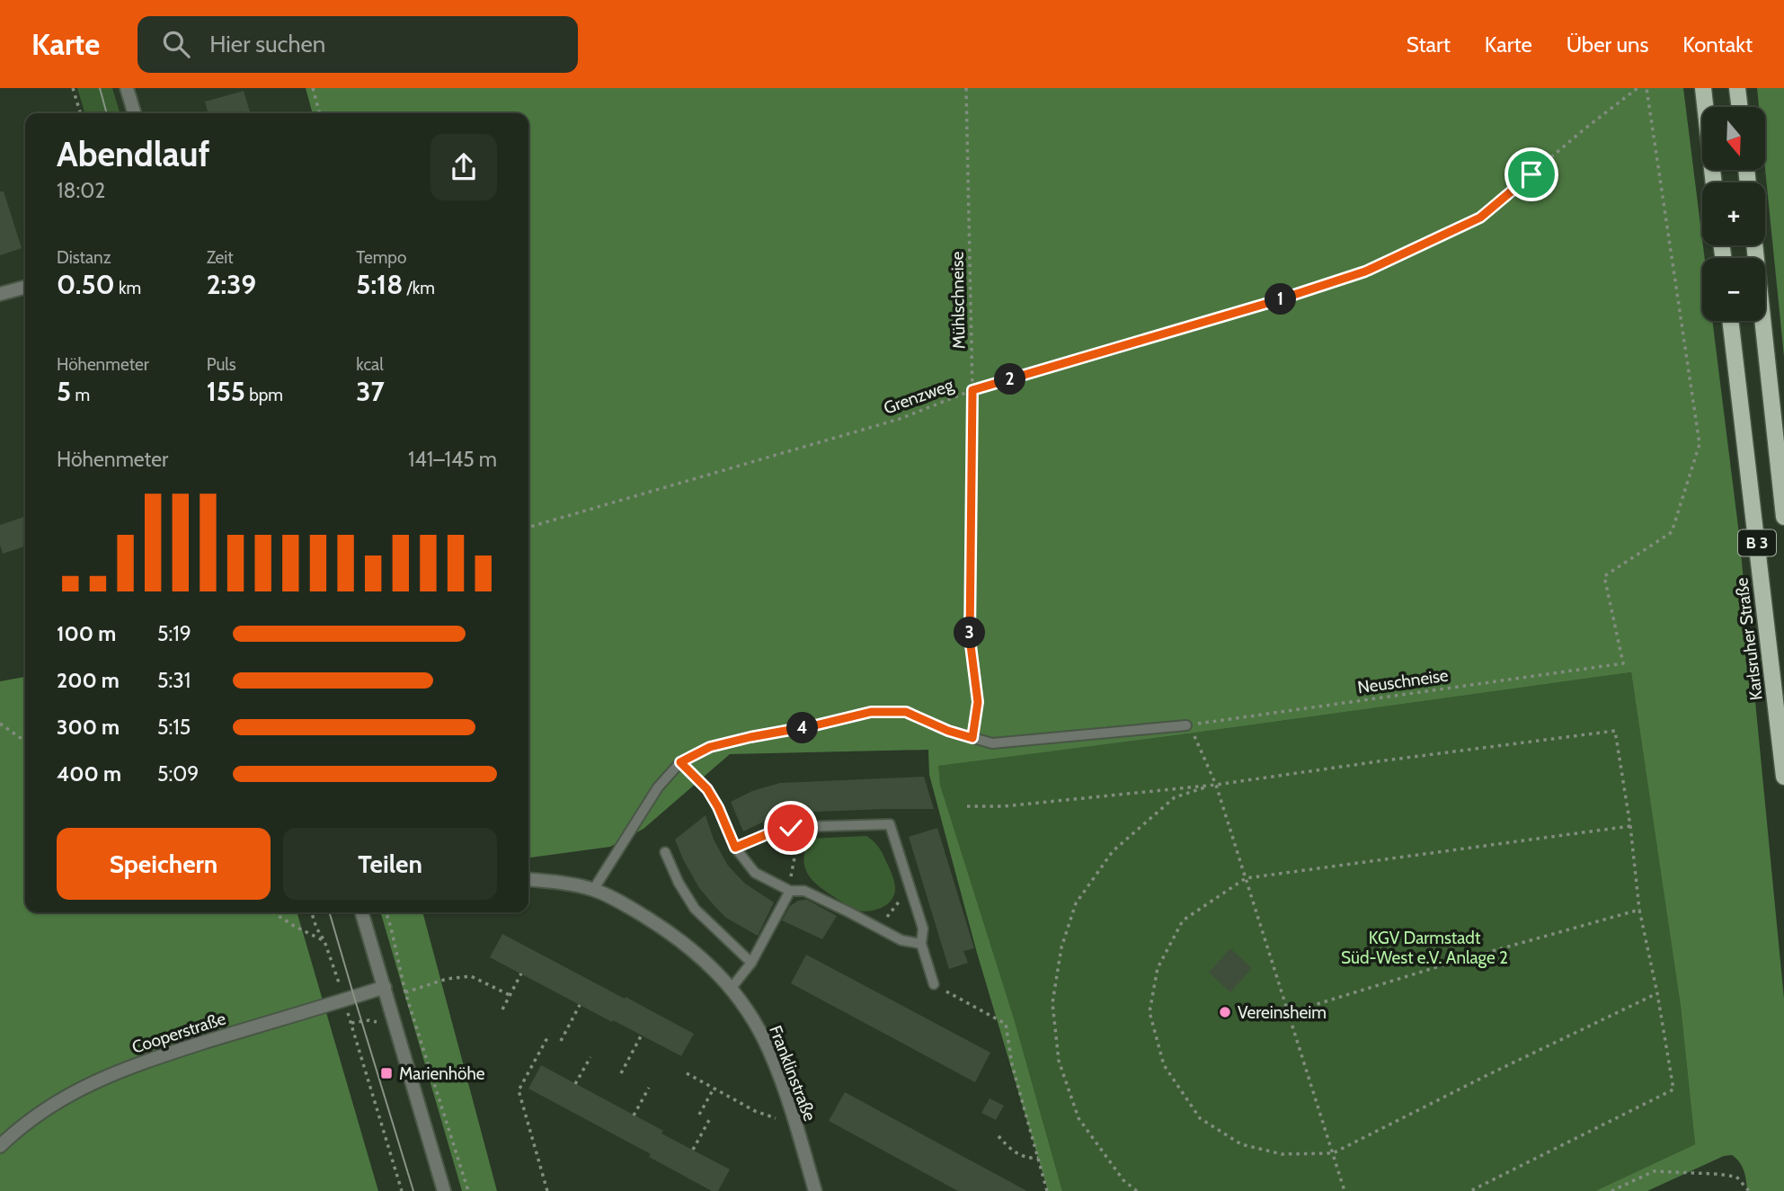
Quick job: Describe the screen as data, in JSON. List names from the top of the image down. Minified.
{"streets":{"main road":["B 3","Karlsruher Straße"],"street":["Cooperstraße","Franklinstraße"],"path":["Mühlschneise","Grenzweg","Neuschneise"]},"crossings":[["Mühlschneise","Grenzweg"]],"parks":["KGV Darmstadt Süd-West e.V. Anlage 2"],"places":{"other":["Vereinsheim"],"transit":["Marienhöhe"]},"north":"bottom","page":{"header":"Karte","search":"Hier suchen","nav":["Start","Karte","Über uns","Kontakt"],"map_buttons":["+","−"],"heading":["Abendlauf","18:02"],"stats":[["Distanz","0.50 km"],["Zeit","2:39"],["Tempo","5:18 /km"],["Höhenmeter","5 m"],["Puls","155 bpm"],["kcal","37"]],"pins":["1","2","3","4"],"chart":["Höhenmeter","141–145 m"],"list":[{"name":"100 m","note":"5:19"},{"name":"200 m","note":"5:31"},{"name":"300 m","note":"5:15"},{"name":"400 m","note":"5:09"}],"buttons":["Speichern","Teilen"]}}
